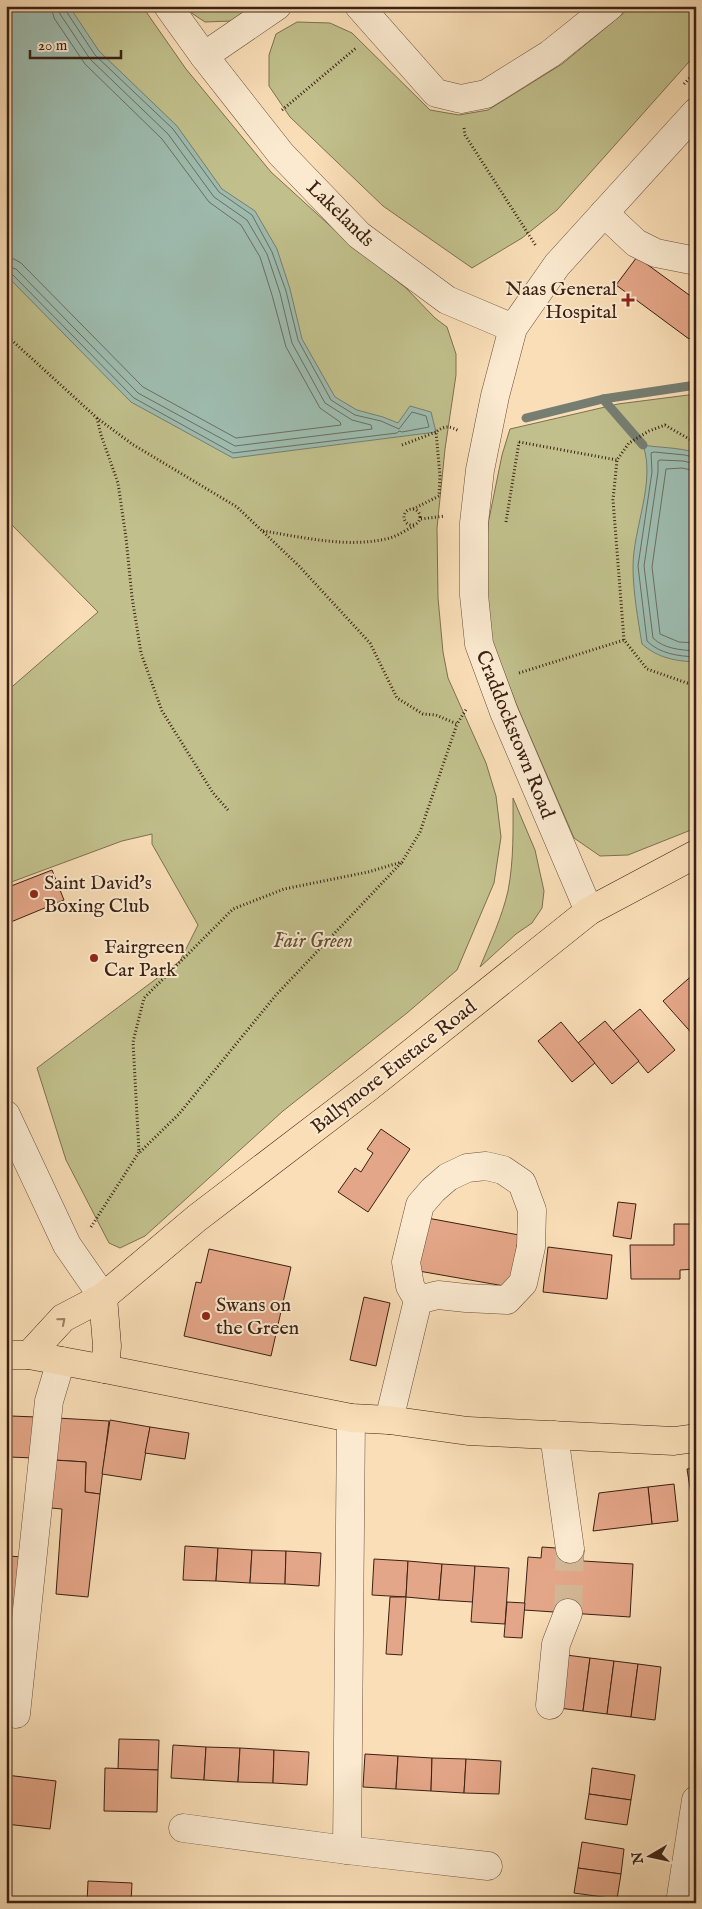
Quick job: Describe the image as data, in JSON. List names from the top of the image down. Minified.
{"streets":{"main road":["Ballymore Eustace Road"],"street":["Lakelands","Craddockstown Road"]},"crossings":[["Lakelands","Craddockstown Road"],["Craddockstown Road","Ballymore Eustace Road"]],"parks":["Fair Green"],"places":{"health":["Naas General Hospital"],"other":["Saint David's Boxing Club","Fairgreen Car Park","Swans on the Green"]},"scale_bar":"20 m","north":"left"}
